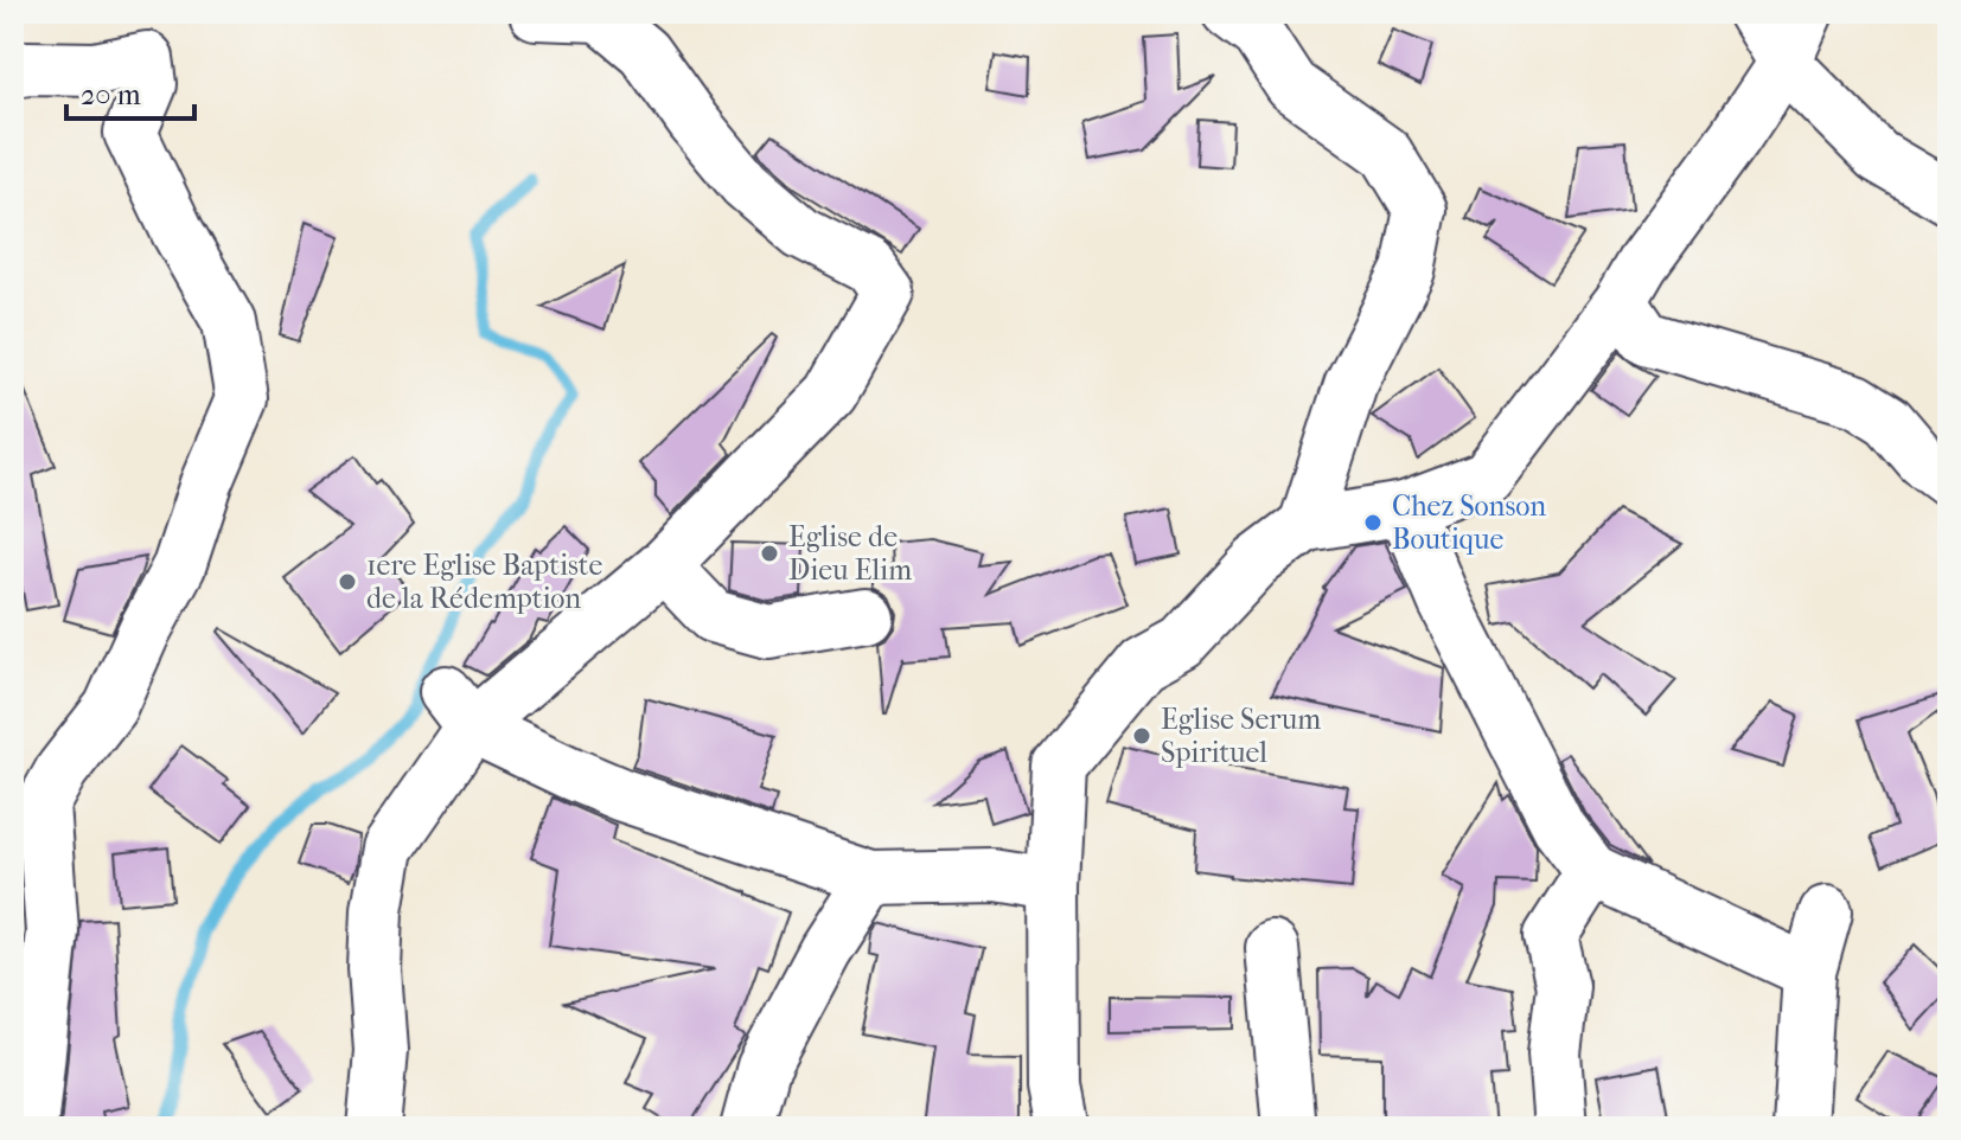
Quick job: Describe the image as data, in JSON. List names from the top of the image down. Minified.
{"places":["Chez Sonson Boutique","Eglise de Dieu Elim","1ere Eglise Baptiste de la Rédemption","Eglise Serum Spirituel"],"scale_bar":"20 m"}
